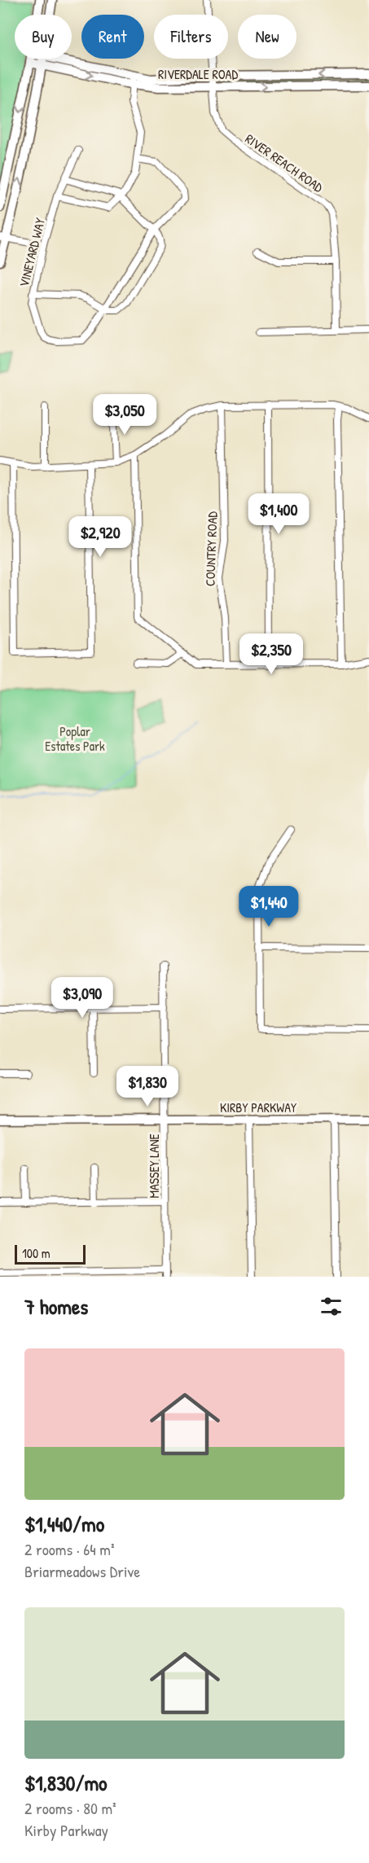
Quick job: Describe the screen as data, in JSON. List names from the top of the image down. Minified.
{"streets":{"main road":["RIVERDALE ROAD","KIRBY PARKWAY"],"street":["RIVER REACH ROAD","VINEYARD WAY","COUNTRY ROAD","MASSEY LANE"]},"crossings":[["RIVERDALE ROAD","RIVER REACH ROAD"],["KIRBY PARKWAY","MASSEY LANE"]],"parks":["Poplar Estates Park"],"scale_bar":"100 m","page":{"chip":["Buy","Rent","Filters","New"],"price":["$3,050","$1,400","$2,920","$2,350","$1,440","$3,090","$1,830"],"scale":"100 m","heading":"7 homes","list":[{"name":"$1,440/mo","note":"2 rooms · 64 m² · Briarmeadows Drive"},{"name":"$1,830/mo","note":"2 rooms · 80 m² · Kirby Parkway"}]}}
